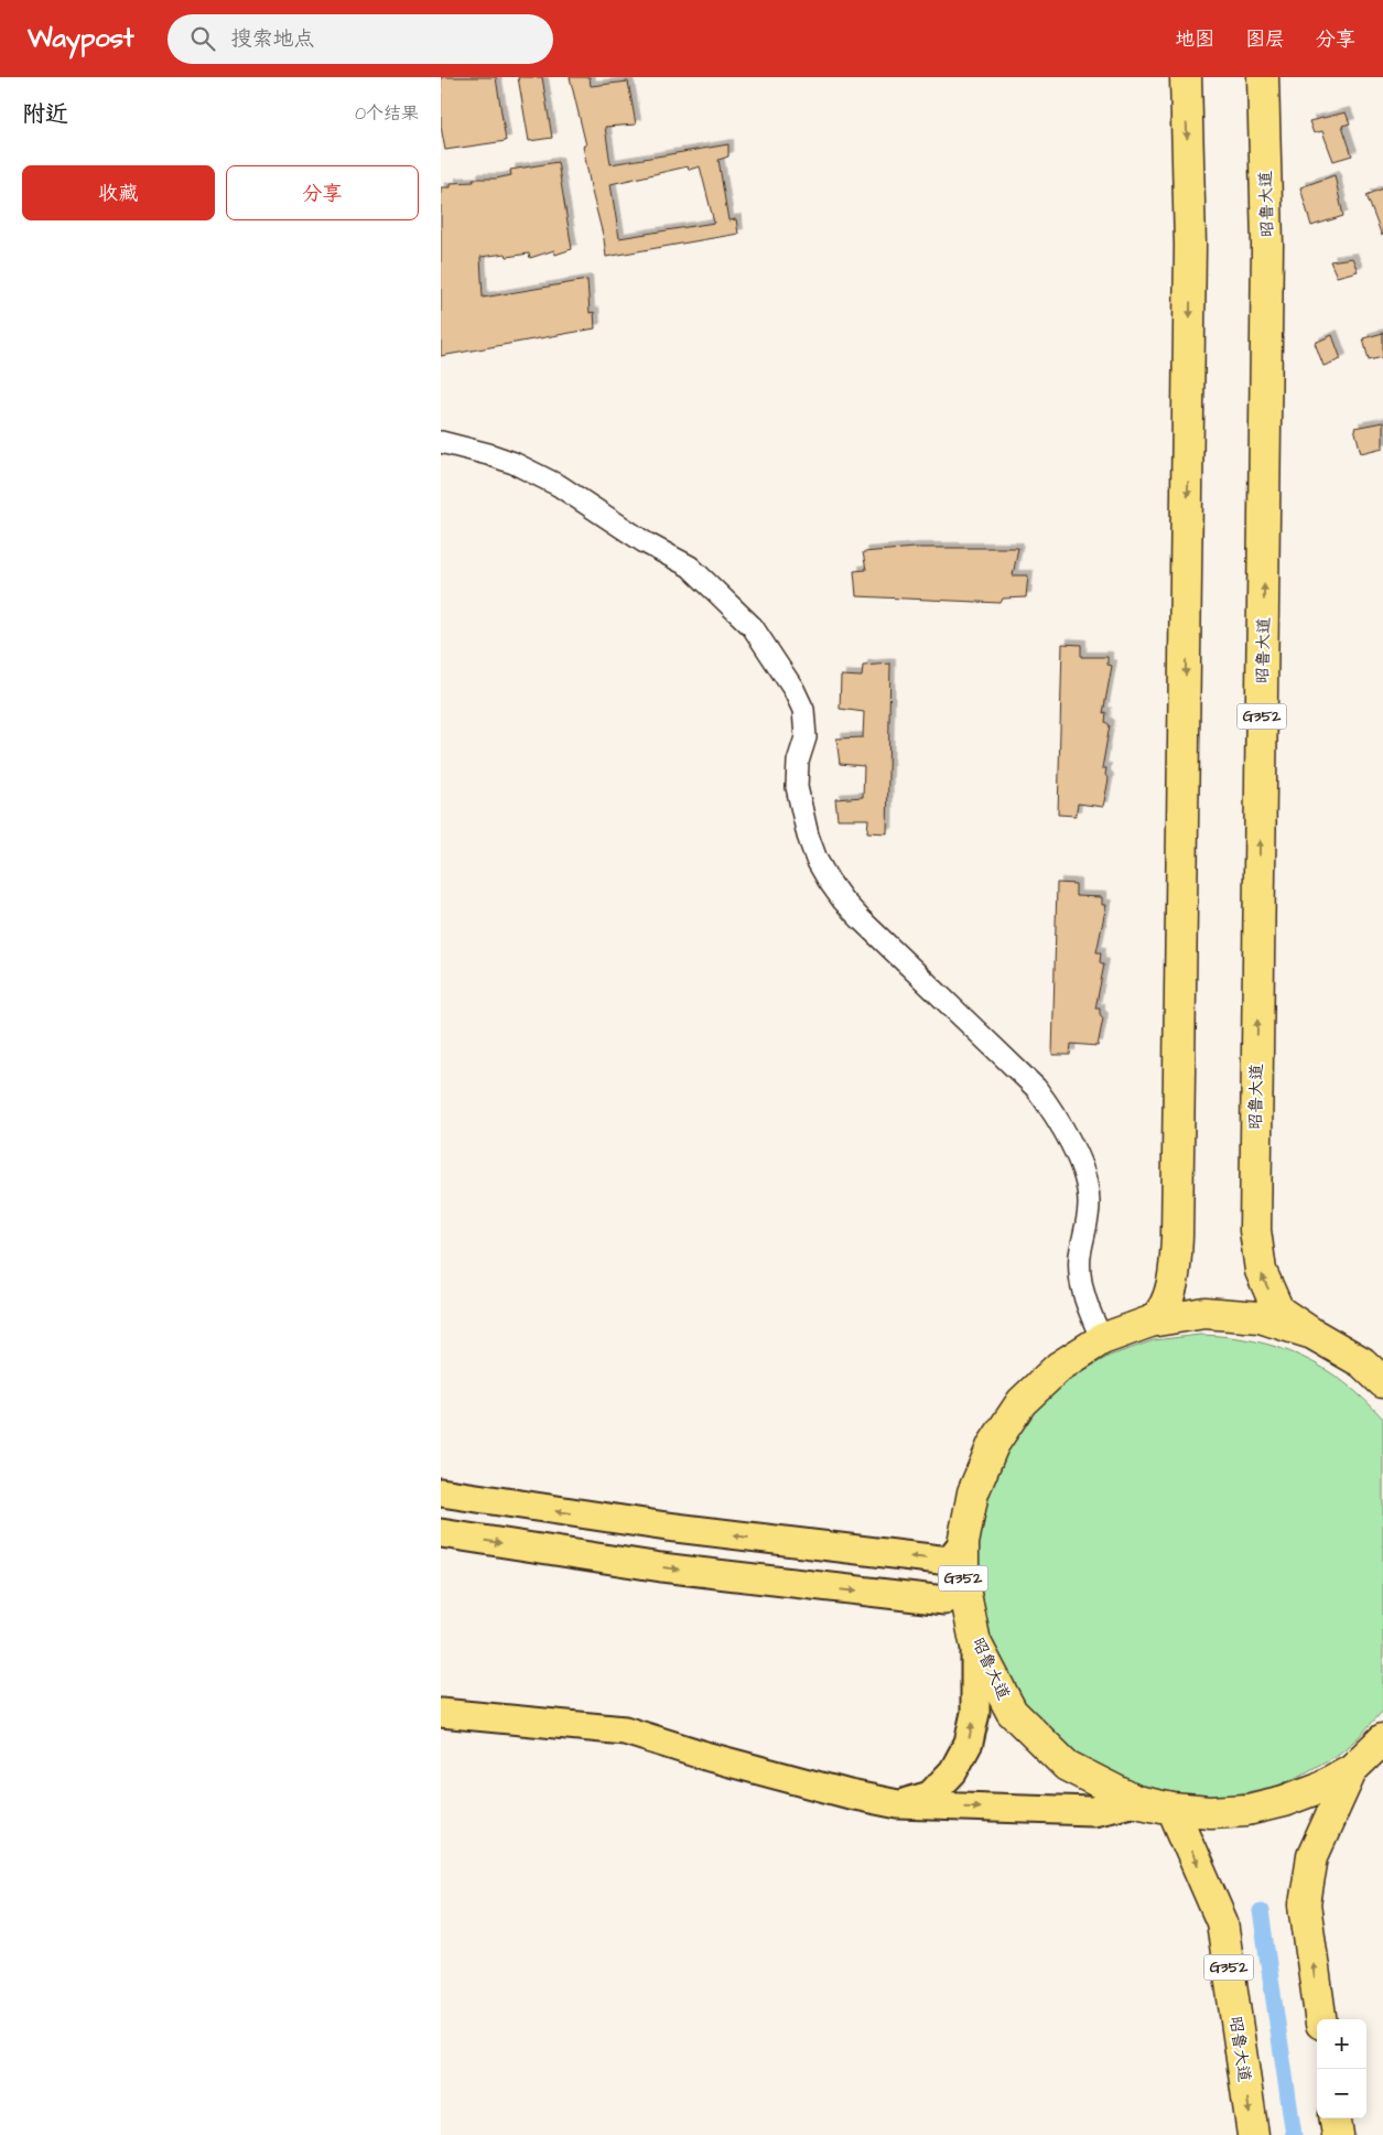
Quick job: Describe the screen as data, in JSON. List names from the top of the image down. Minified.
{"streets":{"highway":["昭鲁大道","G352"]},"page":{"header":"Waypost","search":"搜索地点","nav":["地图","图层","分享"],"heading":["附近","0个结果"],"buttons":["收藏","分享"],"map_buttons":["+","−"]}}
